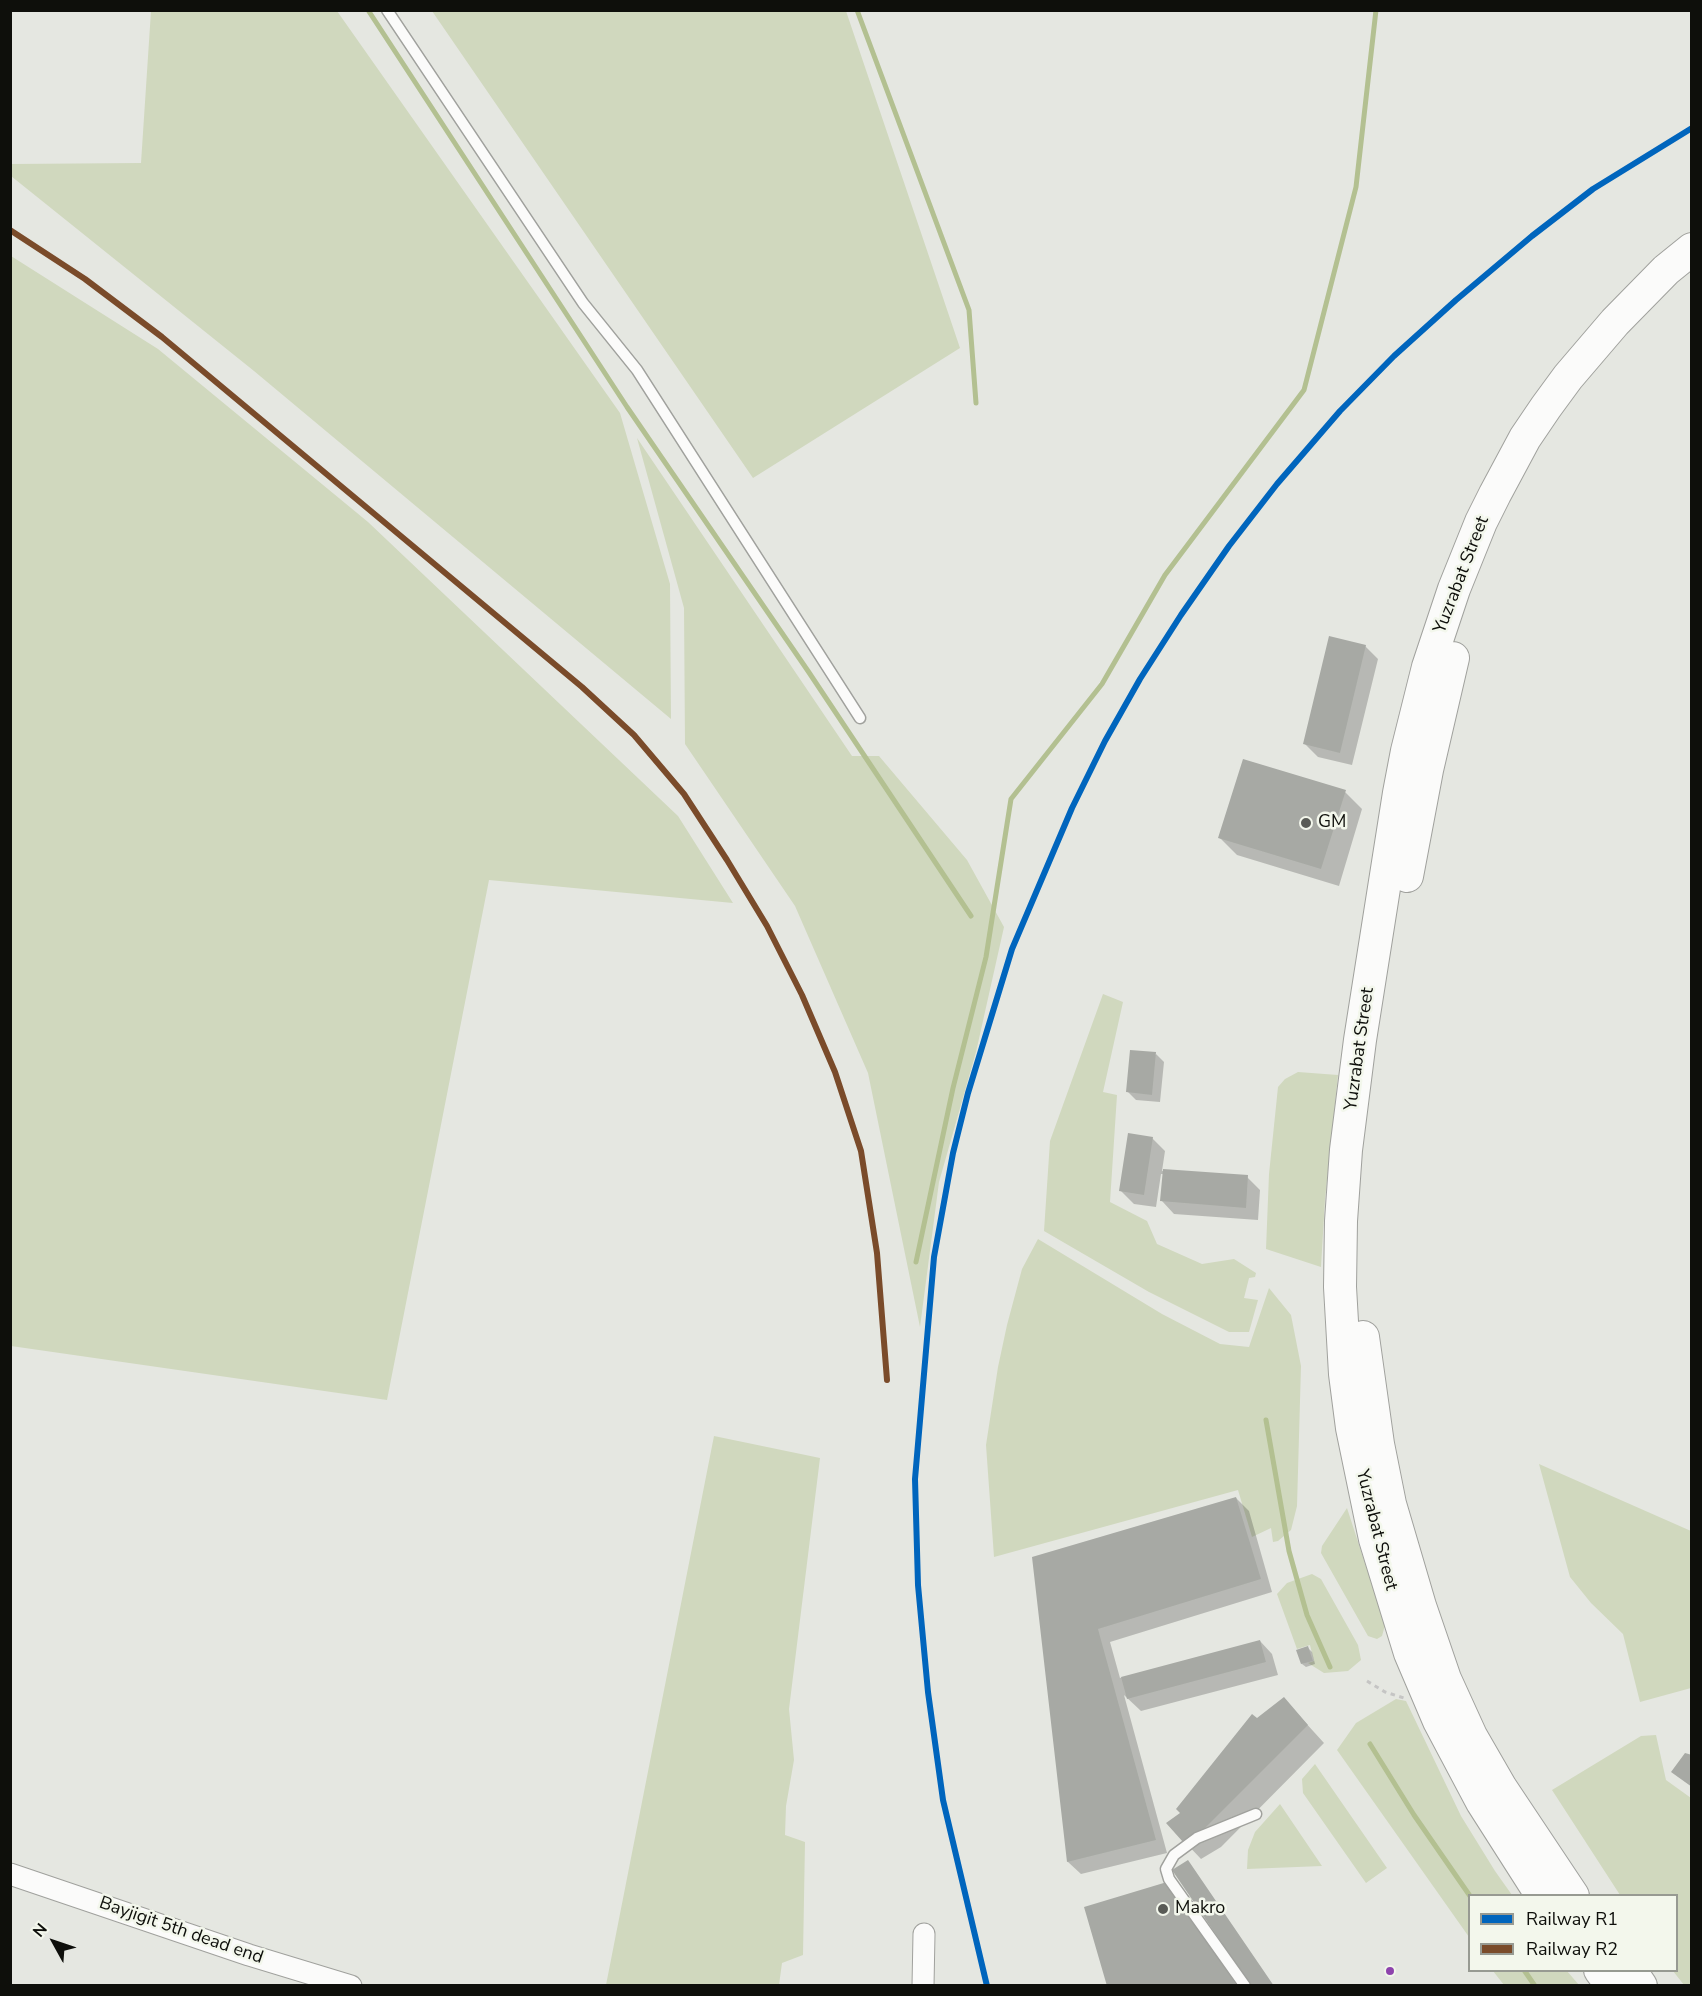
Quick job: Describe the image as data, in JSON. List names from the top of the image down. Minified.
{"streets":{"main road":["Yuzrabat Street"],"street":["Bayjigit 5th dead end"]},"places":["GM","Makro"],"lines":["rail line R1","rail line R2"],"legend":["Railway R1","Railway R2"],"north":"top left"}
